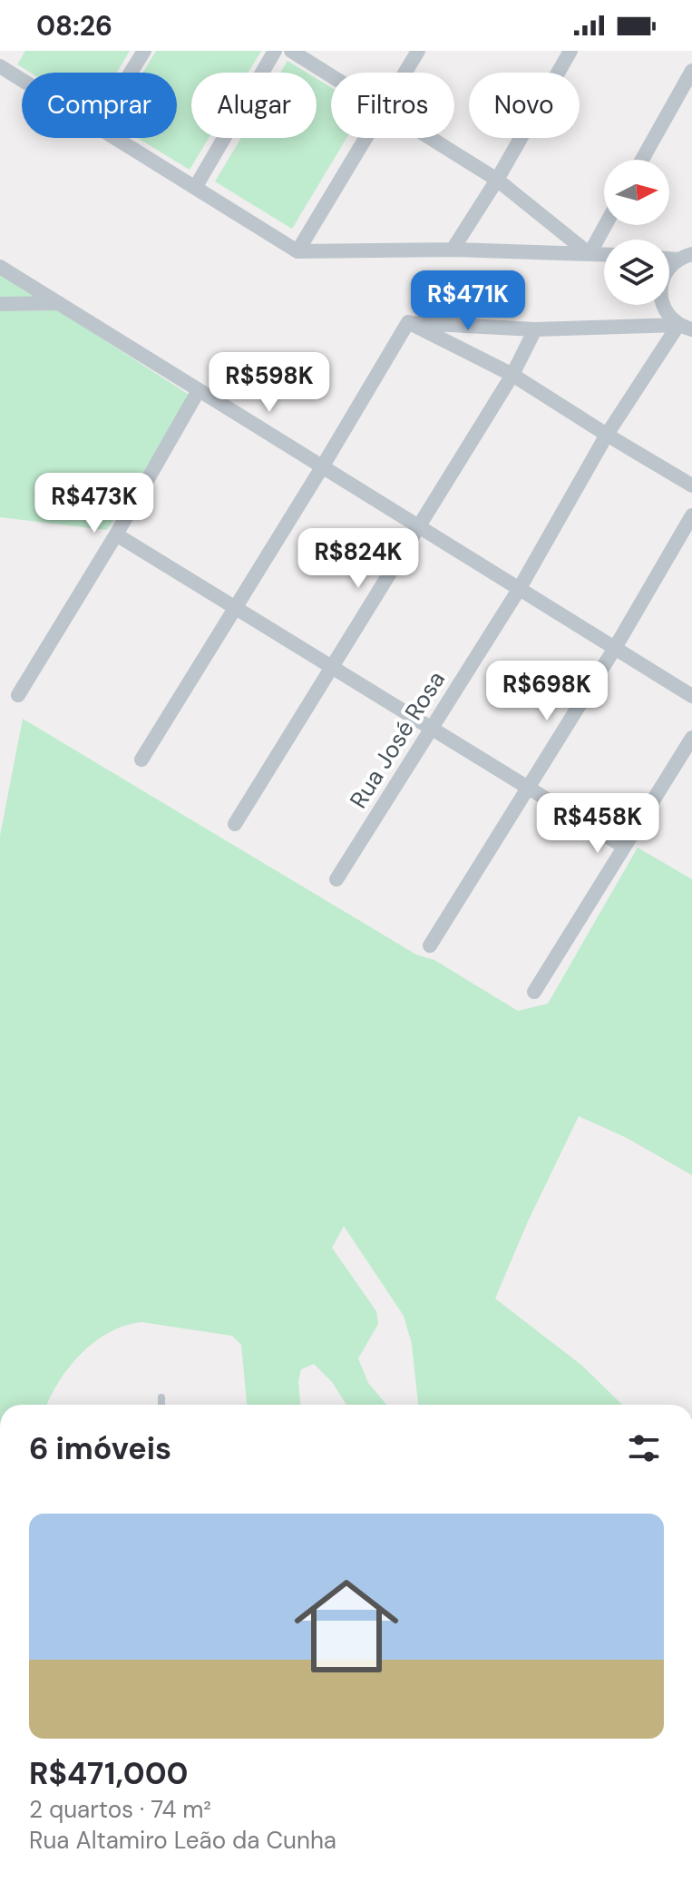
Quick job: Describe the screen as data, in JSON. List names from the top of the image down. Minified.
{"streets":{"street":["Rua José Rosa"]},"north":"right","page":{"status":"08:26","chip":["Comprar","Alugar","Filtros","Novo"],"price":["R$471K","R$598K","R$473K","R$824K","R$698K","R$458K"],"heading":"6 imóveis","list":[{"name":"R$471,000","note":"2 quartos · 74 m² · Rua Altamiro Leão da Cunha"}]}}
